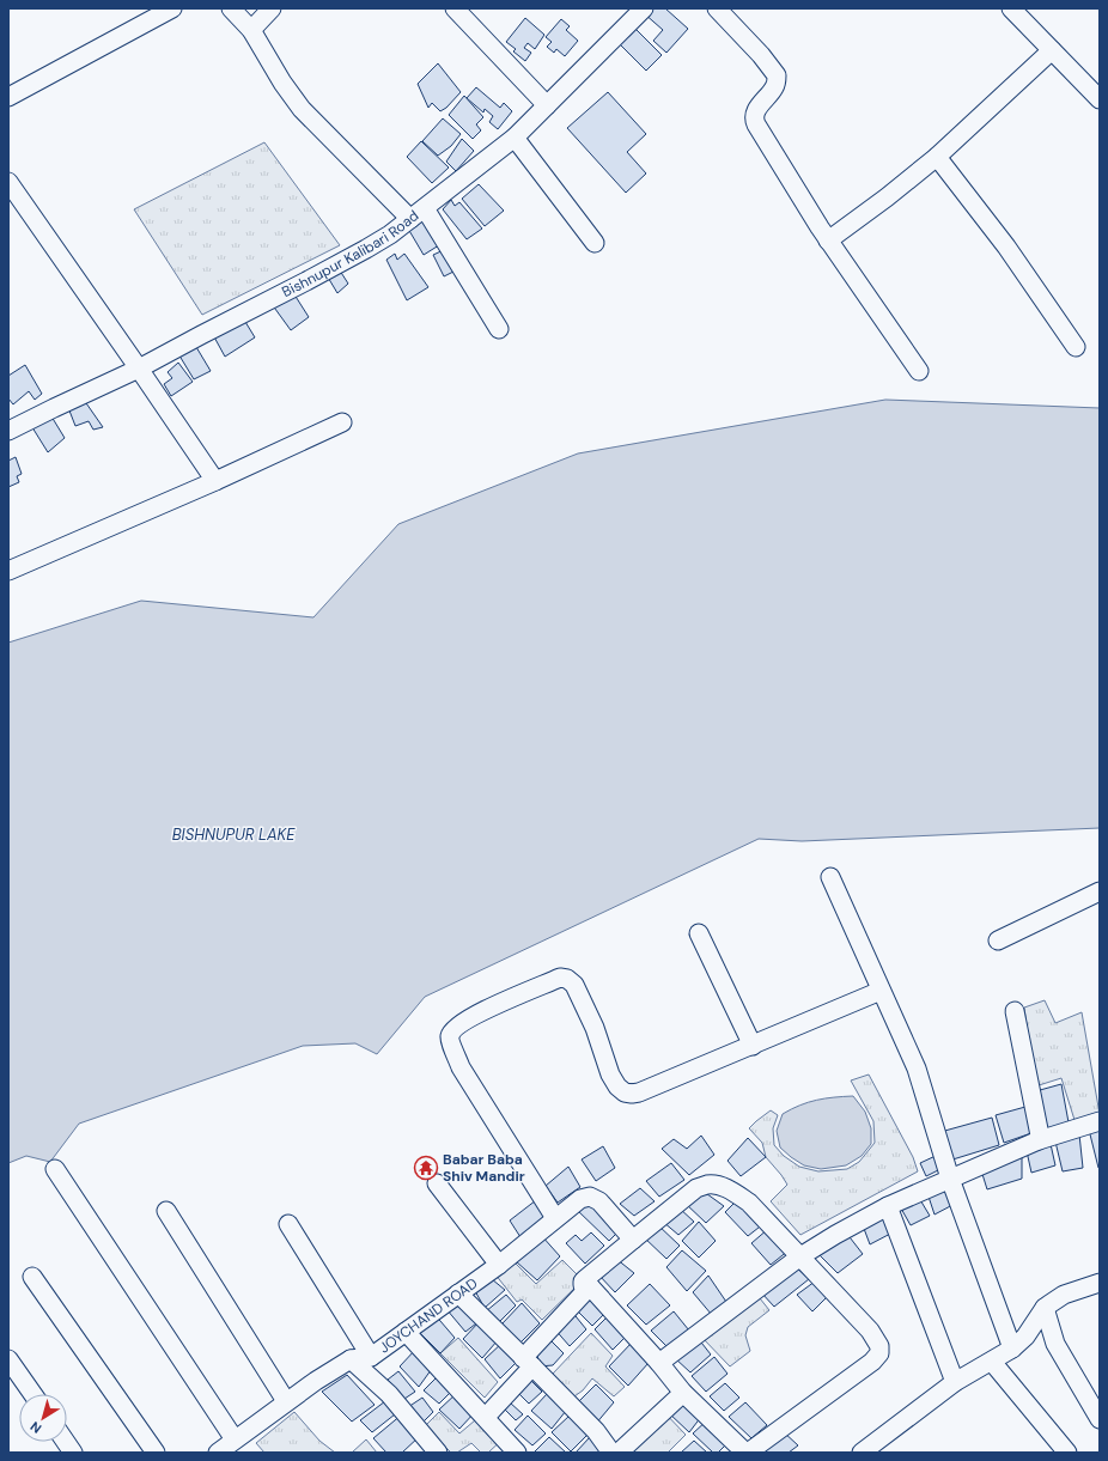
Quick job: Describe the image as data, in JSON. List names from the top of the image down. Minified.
{"streets":{"street":["Bishnupur Kalibari Road","JOYCHAND ROAD"]},"water":["BISHNUPUR LAKE"],"places":{"temple":["Babar Baba Shiv Mandir"]},"north":"bottom left"}
